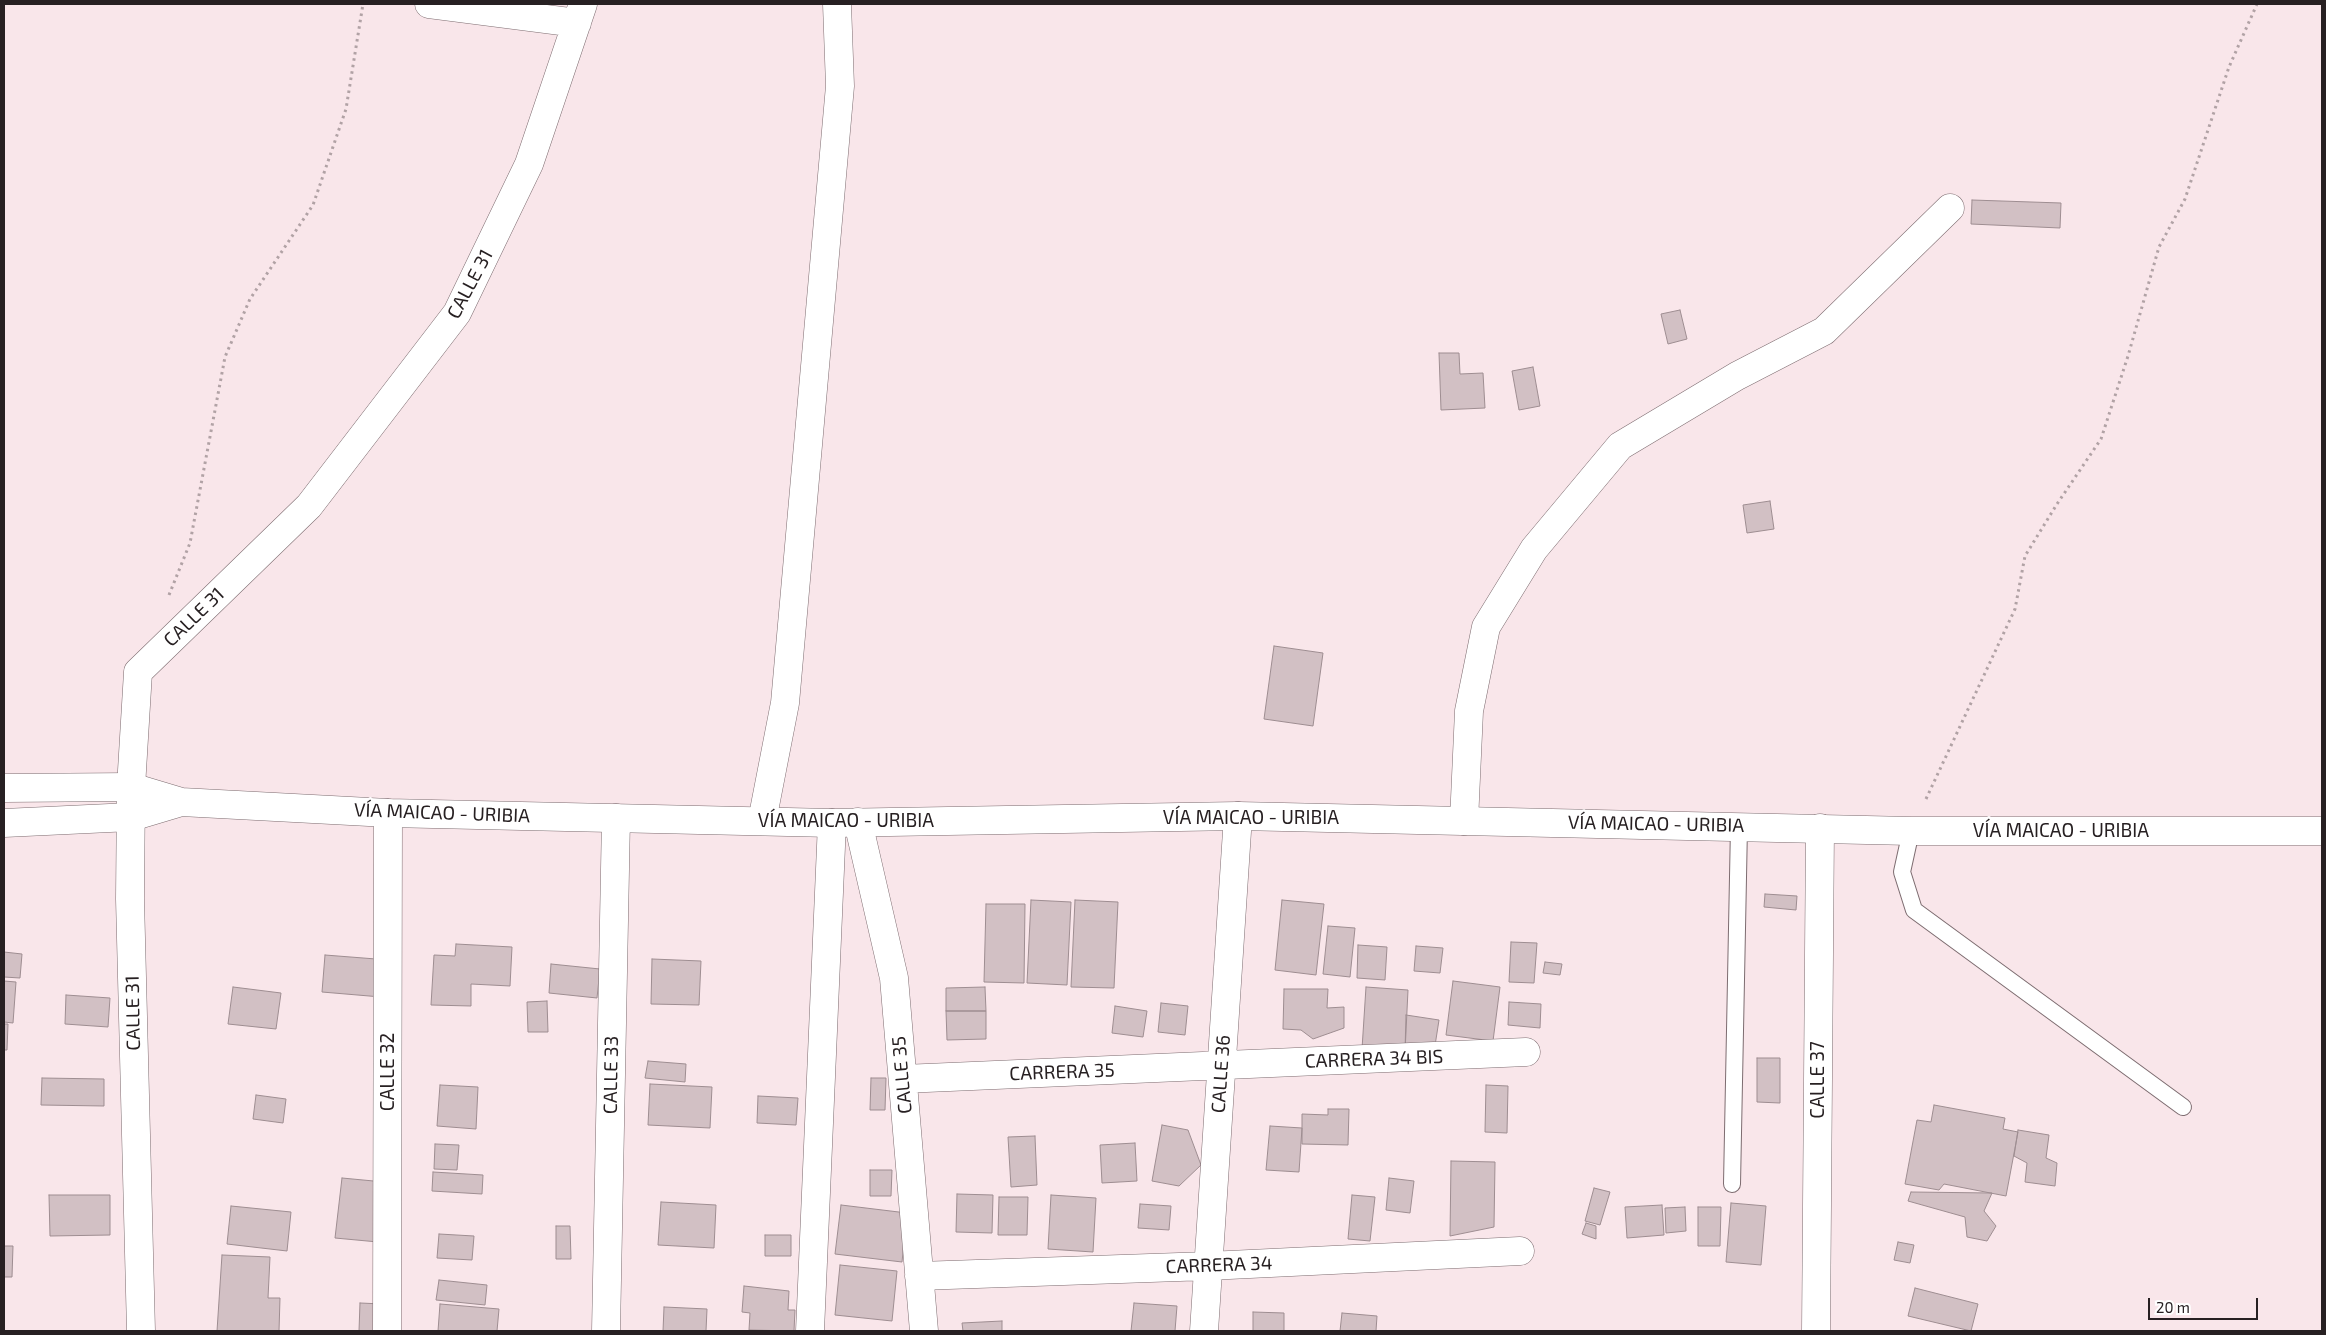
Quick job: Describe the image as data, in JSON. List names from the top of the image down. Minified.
{"streets":{"street":["CALLE 31","VÍA MAICAO - URIBIA","CARRERA 34 BIS","CALLE 32","CARRERA 35","CALLE 36","CALLE 33","CALLE 35","CALLE 37","CARRERA 34"]},"crossings":[["CALLE 31","VÍA MAICAO - URIBIA"],["VÍA MAICAO - URIBIA","CALLE 32"],["VÍA MAICAO - URIBIA","CALLE 36"],["VÍA MAICAO - URIBIA","CALLE 33"],["VÍA MAICAO - URIBIA","CALLE 35"],["VÍA MAICAO - URIBIA","CALLE 37"],["CARRERA 34 BIS","CARRERA 35"],["CARRERA 34 BIS","CALLE 36"],["CARRERA 35","CALLE 36"],["CARRERA 35","CALLE 35"],["CALLE 36","CARRERA 34"],["CALLE 35","CARRERA 34"]],"scale_bar":"20 m"}
